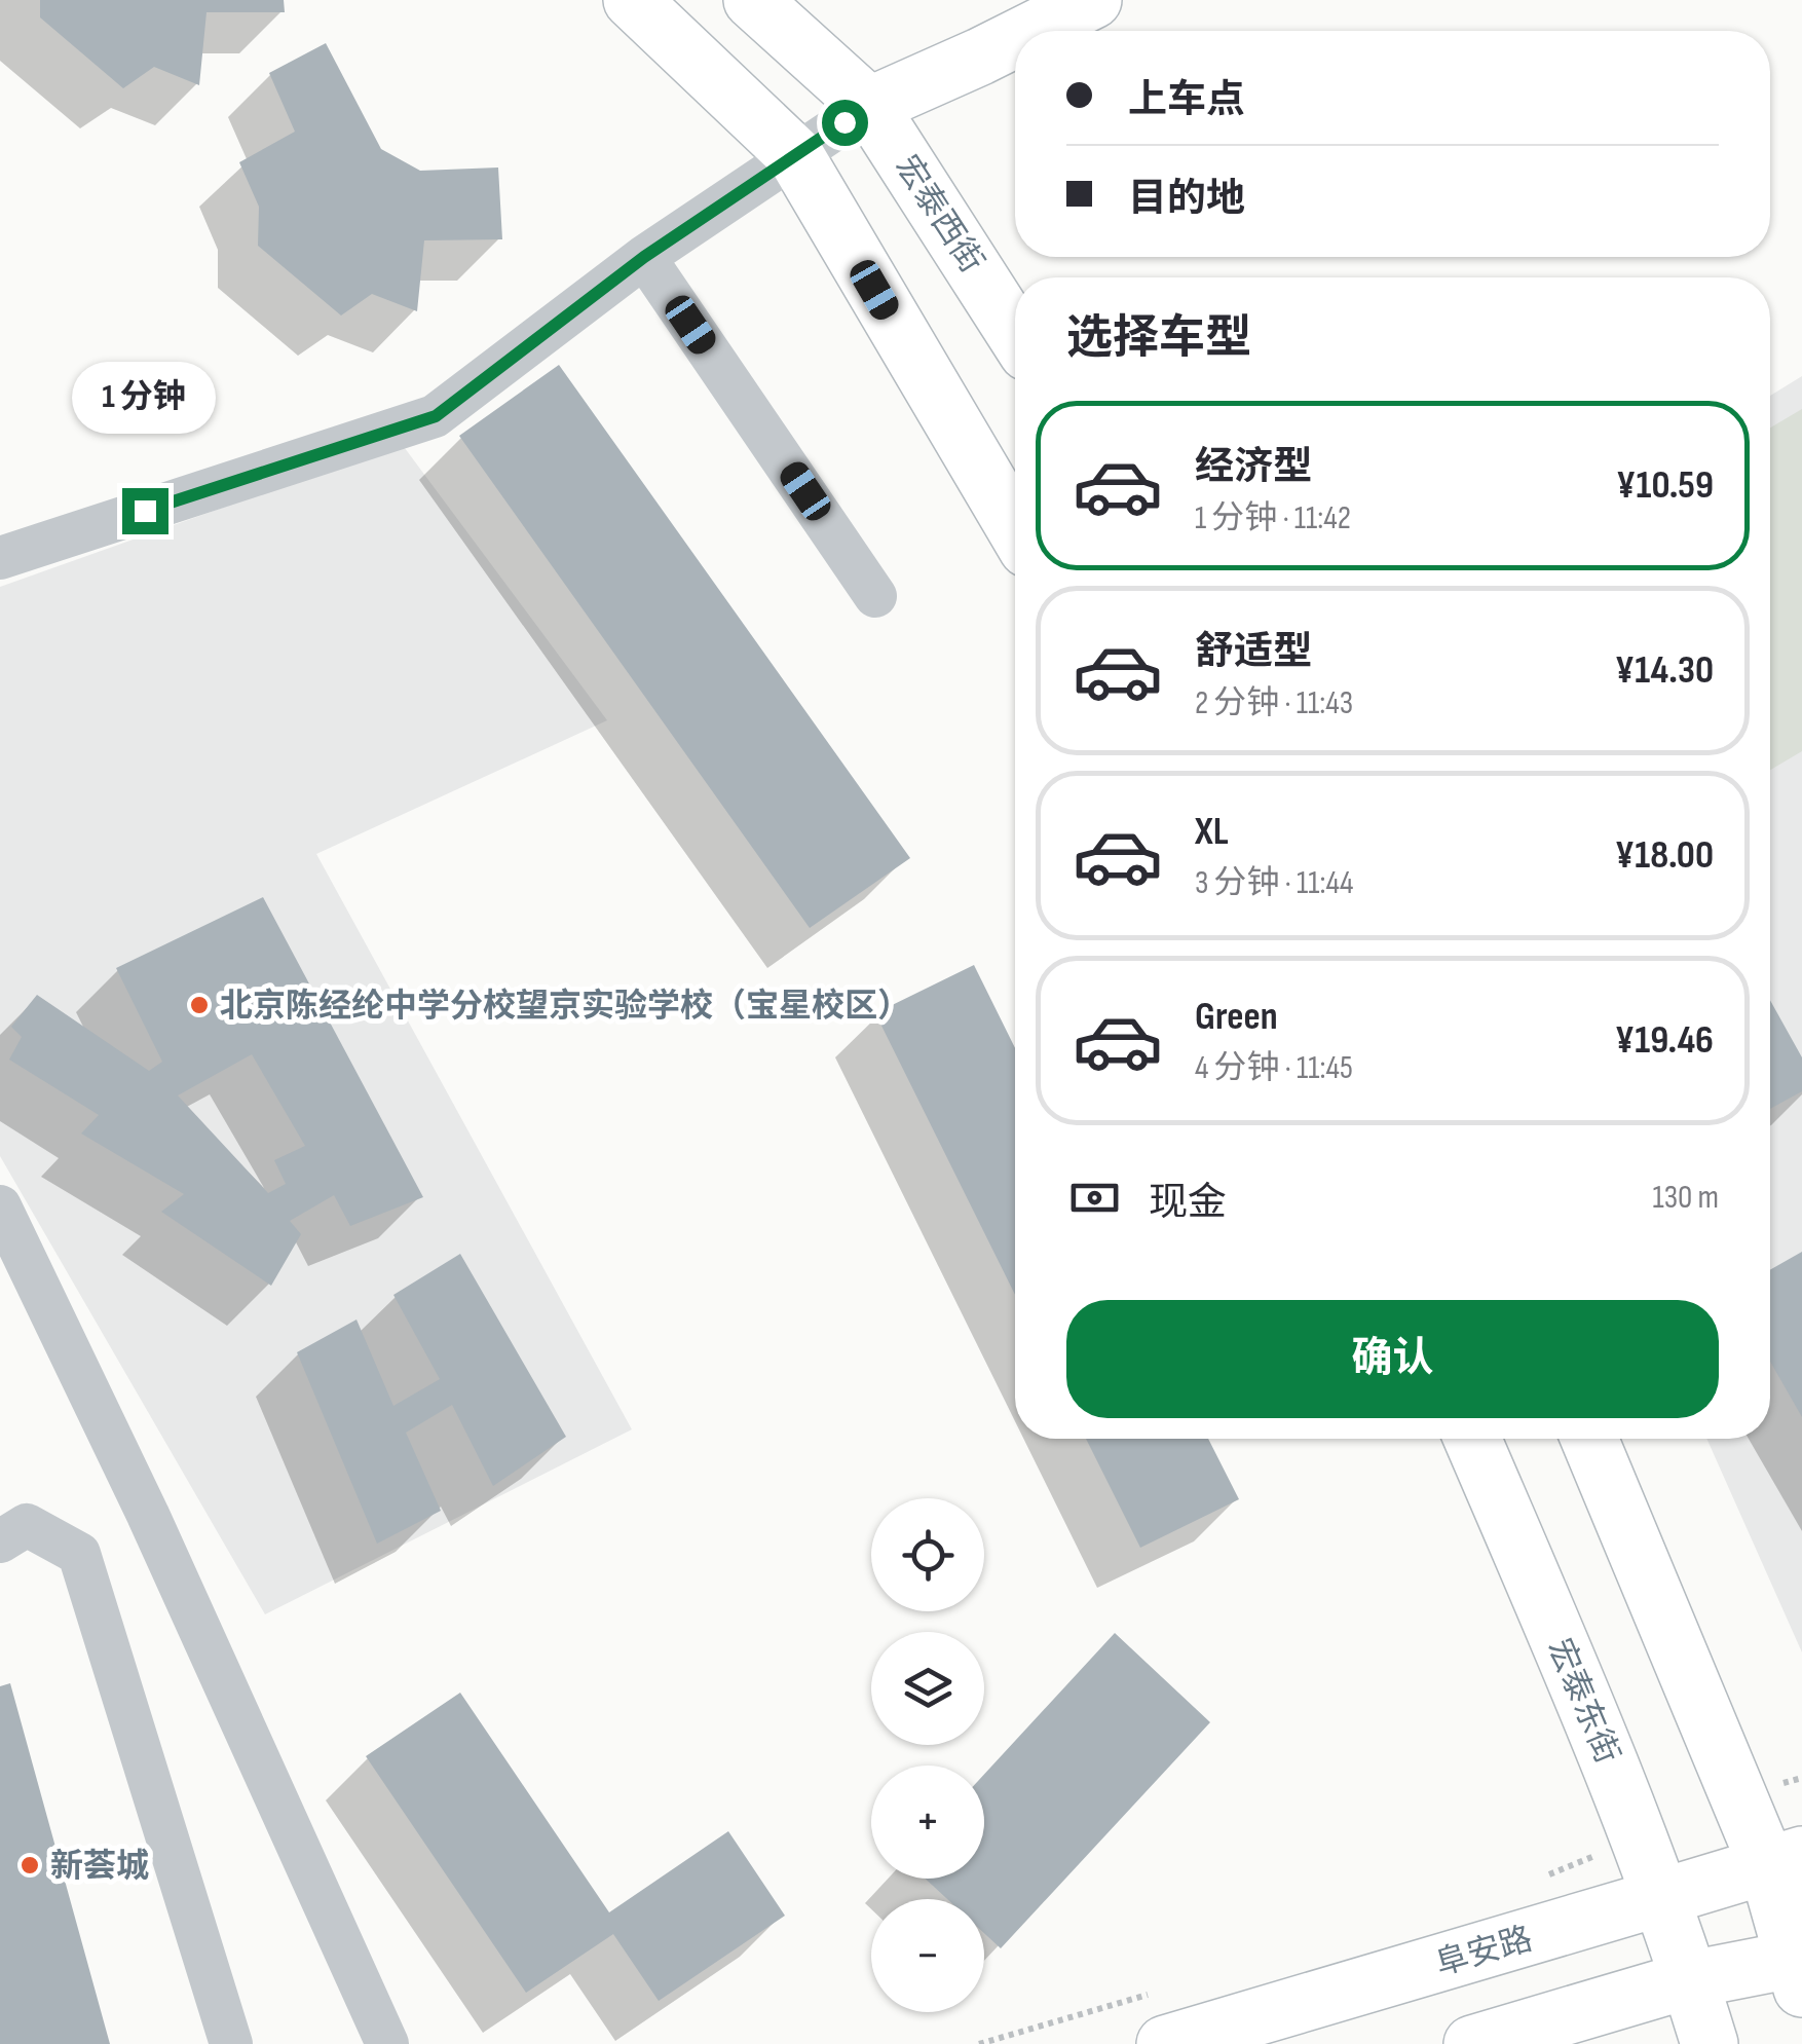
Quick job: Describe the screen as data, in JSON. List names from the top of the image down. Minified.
{"streets":{"main road":["宏泰西街","宏泰东街","阜安路"]},"crossings":[["宏泰东街","阜安路"]],"places":["北京陈经纶中学分校望京实验学校（宝星校区）","新荟城"],"page":{"banner":["上车点","目的地"],"heading":"选择车型","bubble":"1 分钟","list":[{"name":"经济型","note":"1 分钟 · 11:42","value":"¥10.59"},{"name":"舒适型","note":"2 分钟 · 11:43","value":"¥14.30"},{"name":"XL","note":"3 分钟 · 11:44","value":"¥18.00"},{"name":"Green","note":"4 分钟 · 11:45","value":"¥19.46"}],"pay":["现金","130 m"],"buttons":"确认","map_buttons":["+","−"]}}
